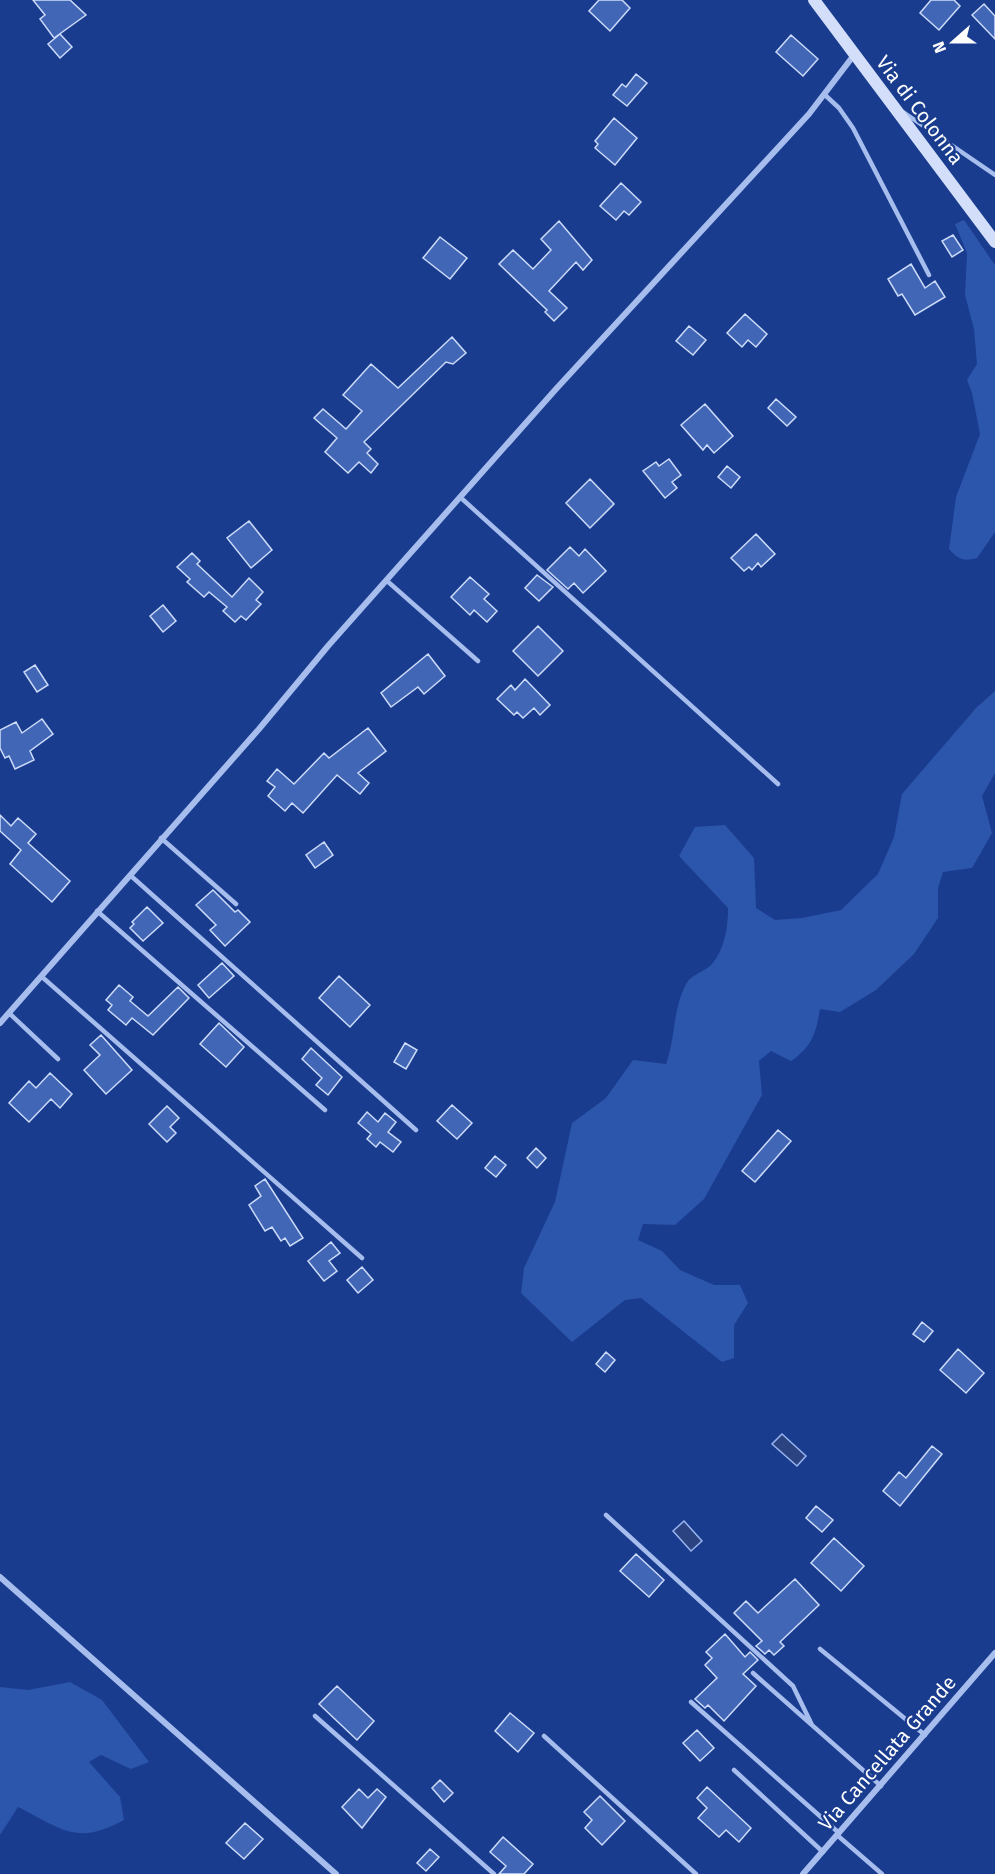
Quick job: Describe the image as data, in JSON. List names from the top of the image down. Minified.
{"streets":{"street":["Via di Colonna","Via Cancellata Grande"]},"north":"left"}
